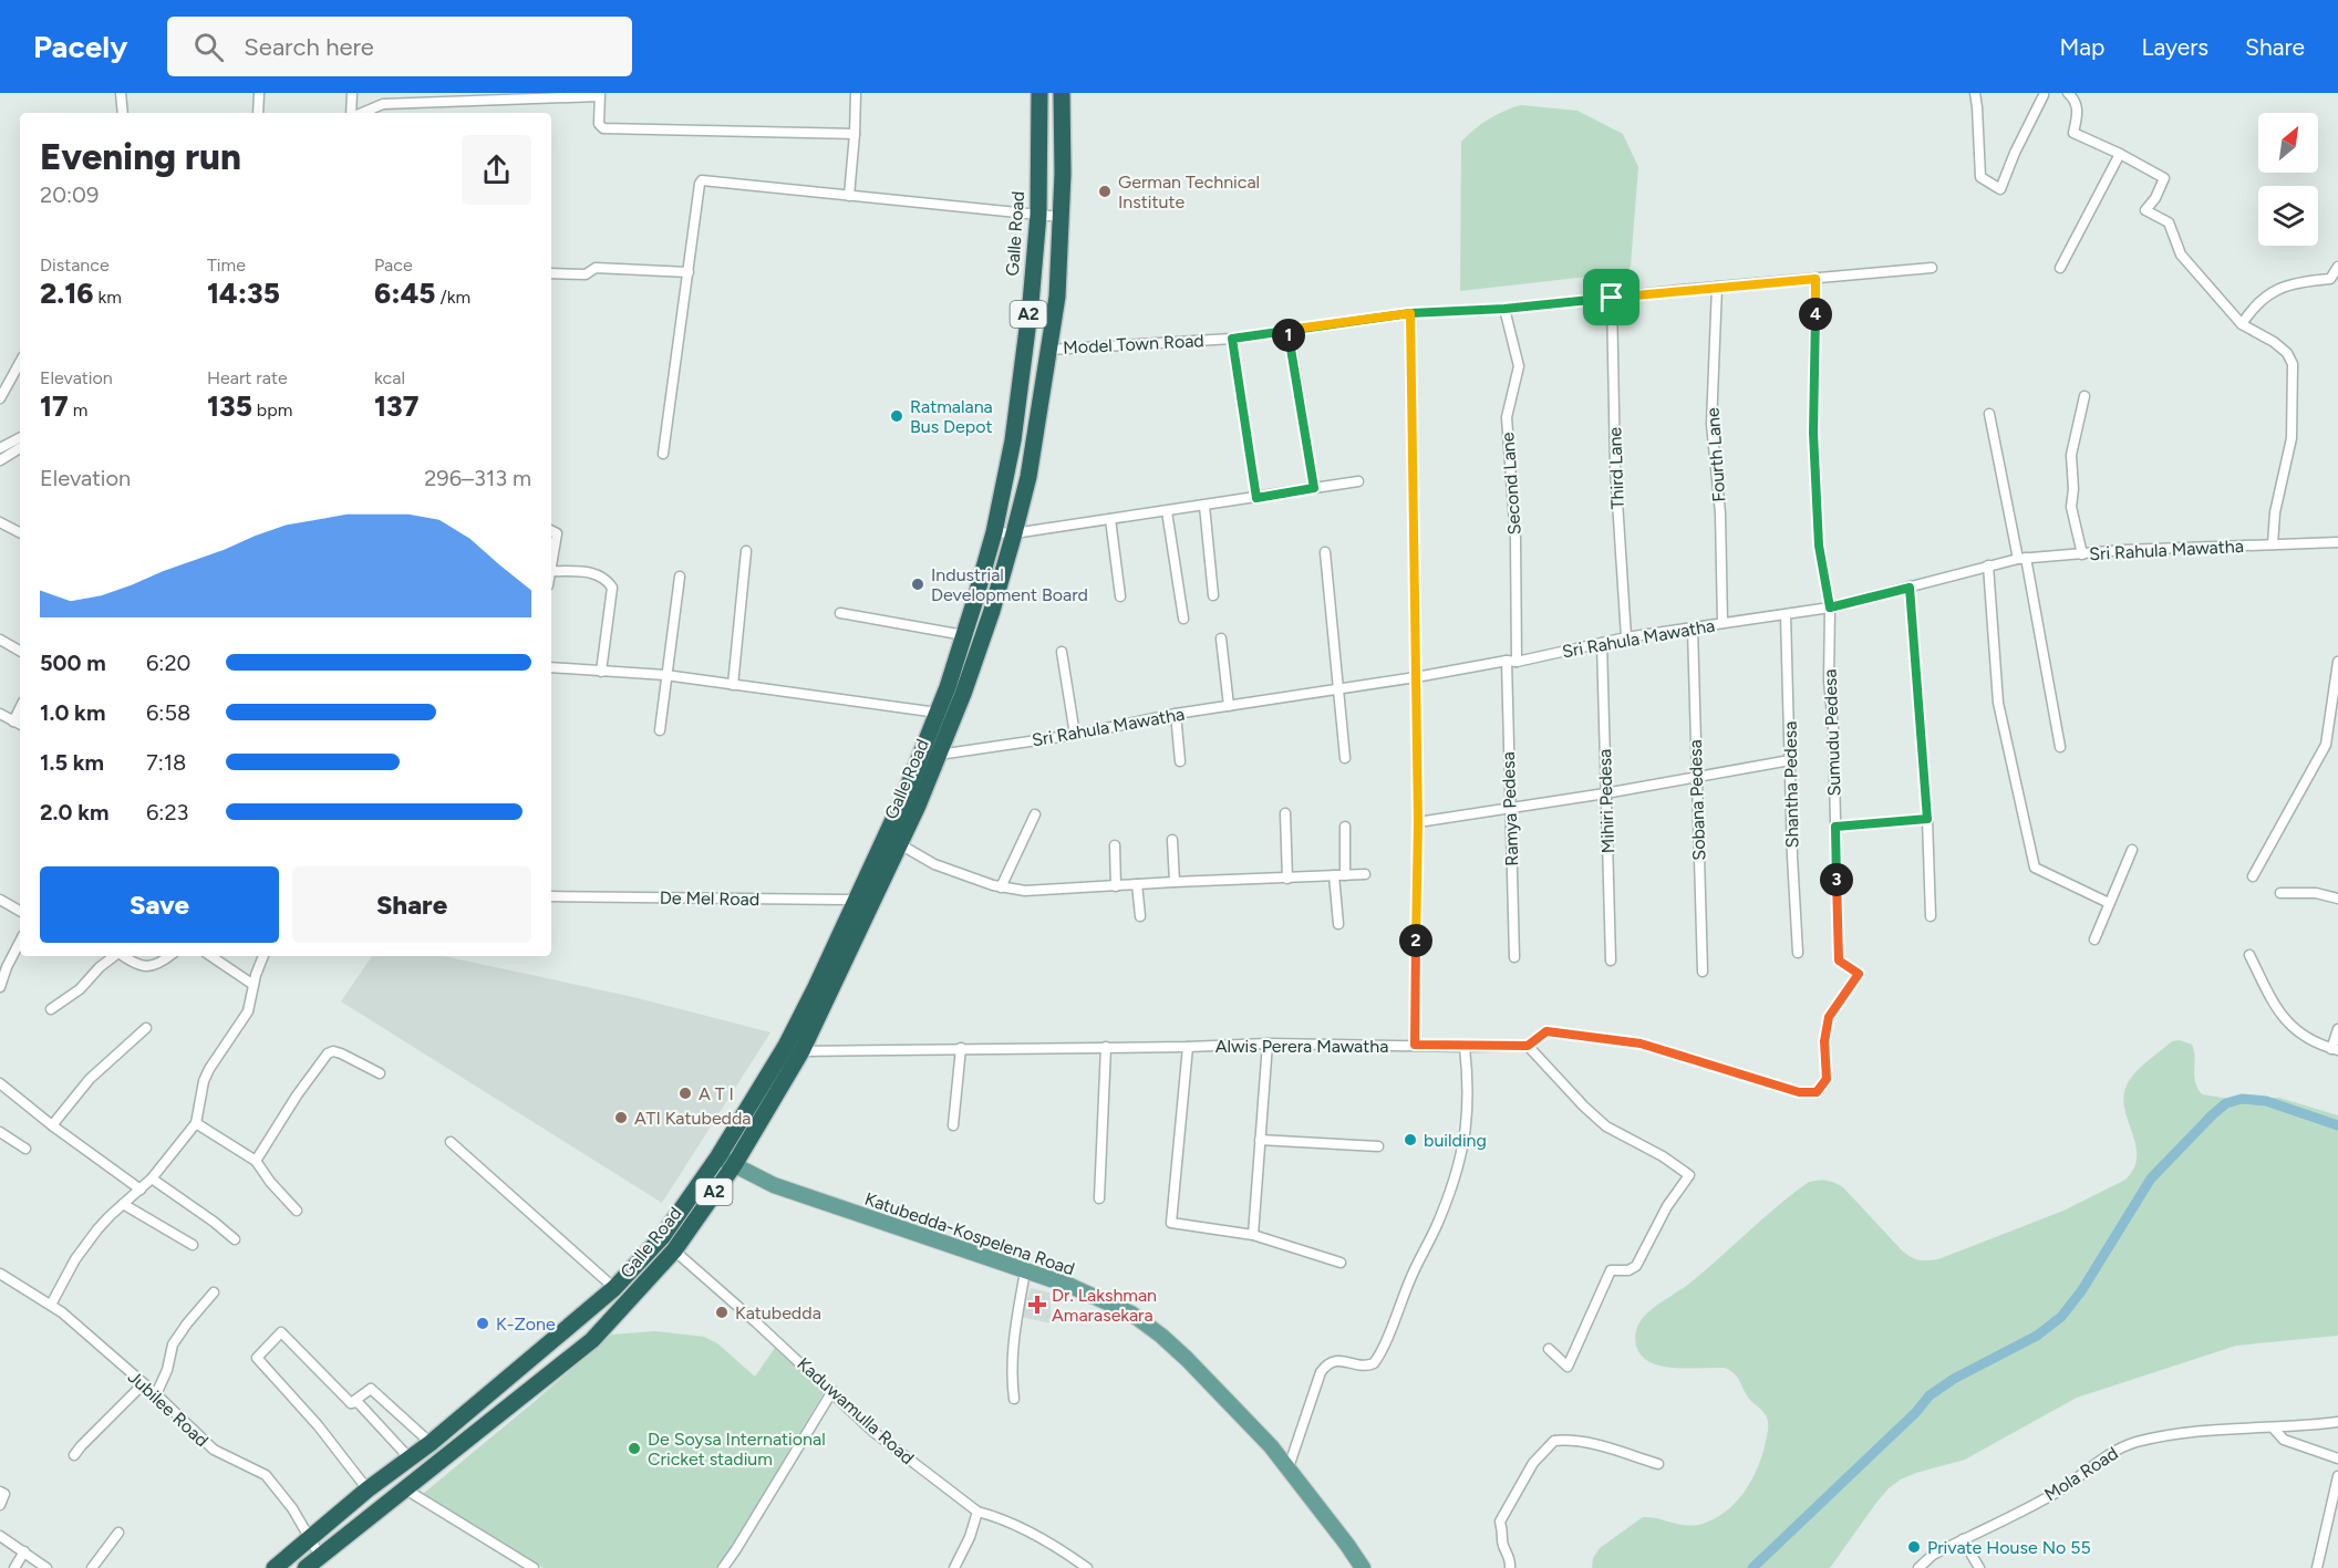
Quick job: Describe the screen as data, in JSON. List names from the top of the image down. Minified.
{"streets":{"highway":["Galle Road","A2"],"main road":["Katubedda-Kospelena Road"],"street":["Model Town Road","Fourth Lane","Third Lane","Second Lane","Sri Rahula Mawatha","Sumudu Pedesa","Shantha Pedesa","Sobana Pedesa","Mihiri Pedesa","Ramya Pedesa","De Mel Road","Alwis Perera Mawatha","Jubilee Road","Kaduwamulla Road","Mola Road"]},"crossings":[["Galle Road","A2"],["Galle Road","Sri Rahula Mawatha"],["Galle Road","De Mel Road"],["Galle Road","Alwis Perera Mawatha"],["Galle Road","Katubedda-Kospelena Road"],["Galle Road","Jubilee Road"],["Galle Road","Kaduwamulla Road"],["A2","Model Town Road"],["A2","De Mel Road"],["A2","Katubedda-Kospelena Road"],["Model Town Road","Fourth Lane"],["Model Town Road","Third Lane"],["Model Town Road","Second Lane"],["Model Town Road","Sumudu Pedesa"],["Fourth Lane","Sri Rahula Mawatha"],["Third Lane","Sri Rahula Mawatha"],["Second Lane","Sri Rahula Mawatha"],["Second Lane","Ramya Pedesa"],["Sri Rahula Mawatha","Sumudu Pedesa"],["Sri Rahula Mawatha","Shantha Pedesa"],["Sri Rahula Mawatha","Sobana Pedesa"],["Sri Rahula Mawatha","Mihiri Pedesa"],["Sri Rahula Mawatha","Ramya Pedesa"],["Sumudu Pedesa","Alwis Perera Mawatha"]],"places":{"other":["German Technical Institute","Ratmalana Bus Depot","Industrial Development Board","A T I","ATI Katubedda","building","Katubedda","K-Zone","De Soysa International Cricket stadium","Private House No 55"],"health":["Dr. Lakshman Amarasekara"]},"north":"top right","page":{"header":"Pacely","search":"Search here","nav":["Map","Layers","Share"],"heading":["Evening run","20:09"],"stats":[["Distance","2.16 km"],["Time","14:35"],["Pace","6:45 /km"],["Elevation","17 m"],["Heart rate","135 bpm"],["kcal","137"]],"pins":["4","1","3","2"],"chart":["Elevation","296–313 m"],"list":[{"name":"500 m","note":"6:20"},{"name":"1.0 km","note":"6:58"},{"name":"1.5 km","note":"7:18"},{"name":"2.0 km","note":"6:23"}],"buttons":["Save","Share"]}}
